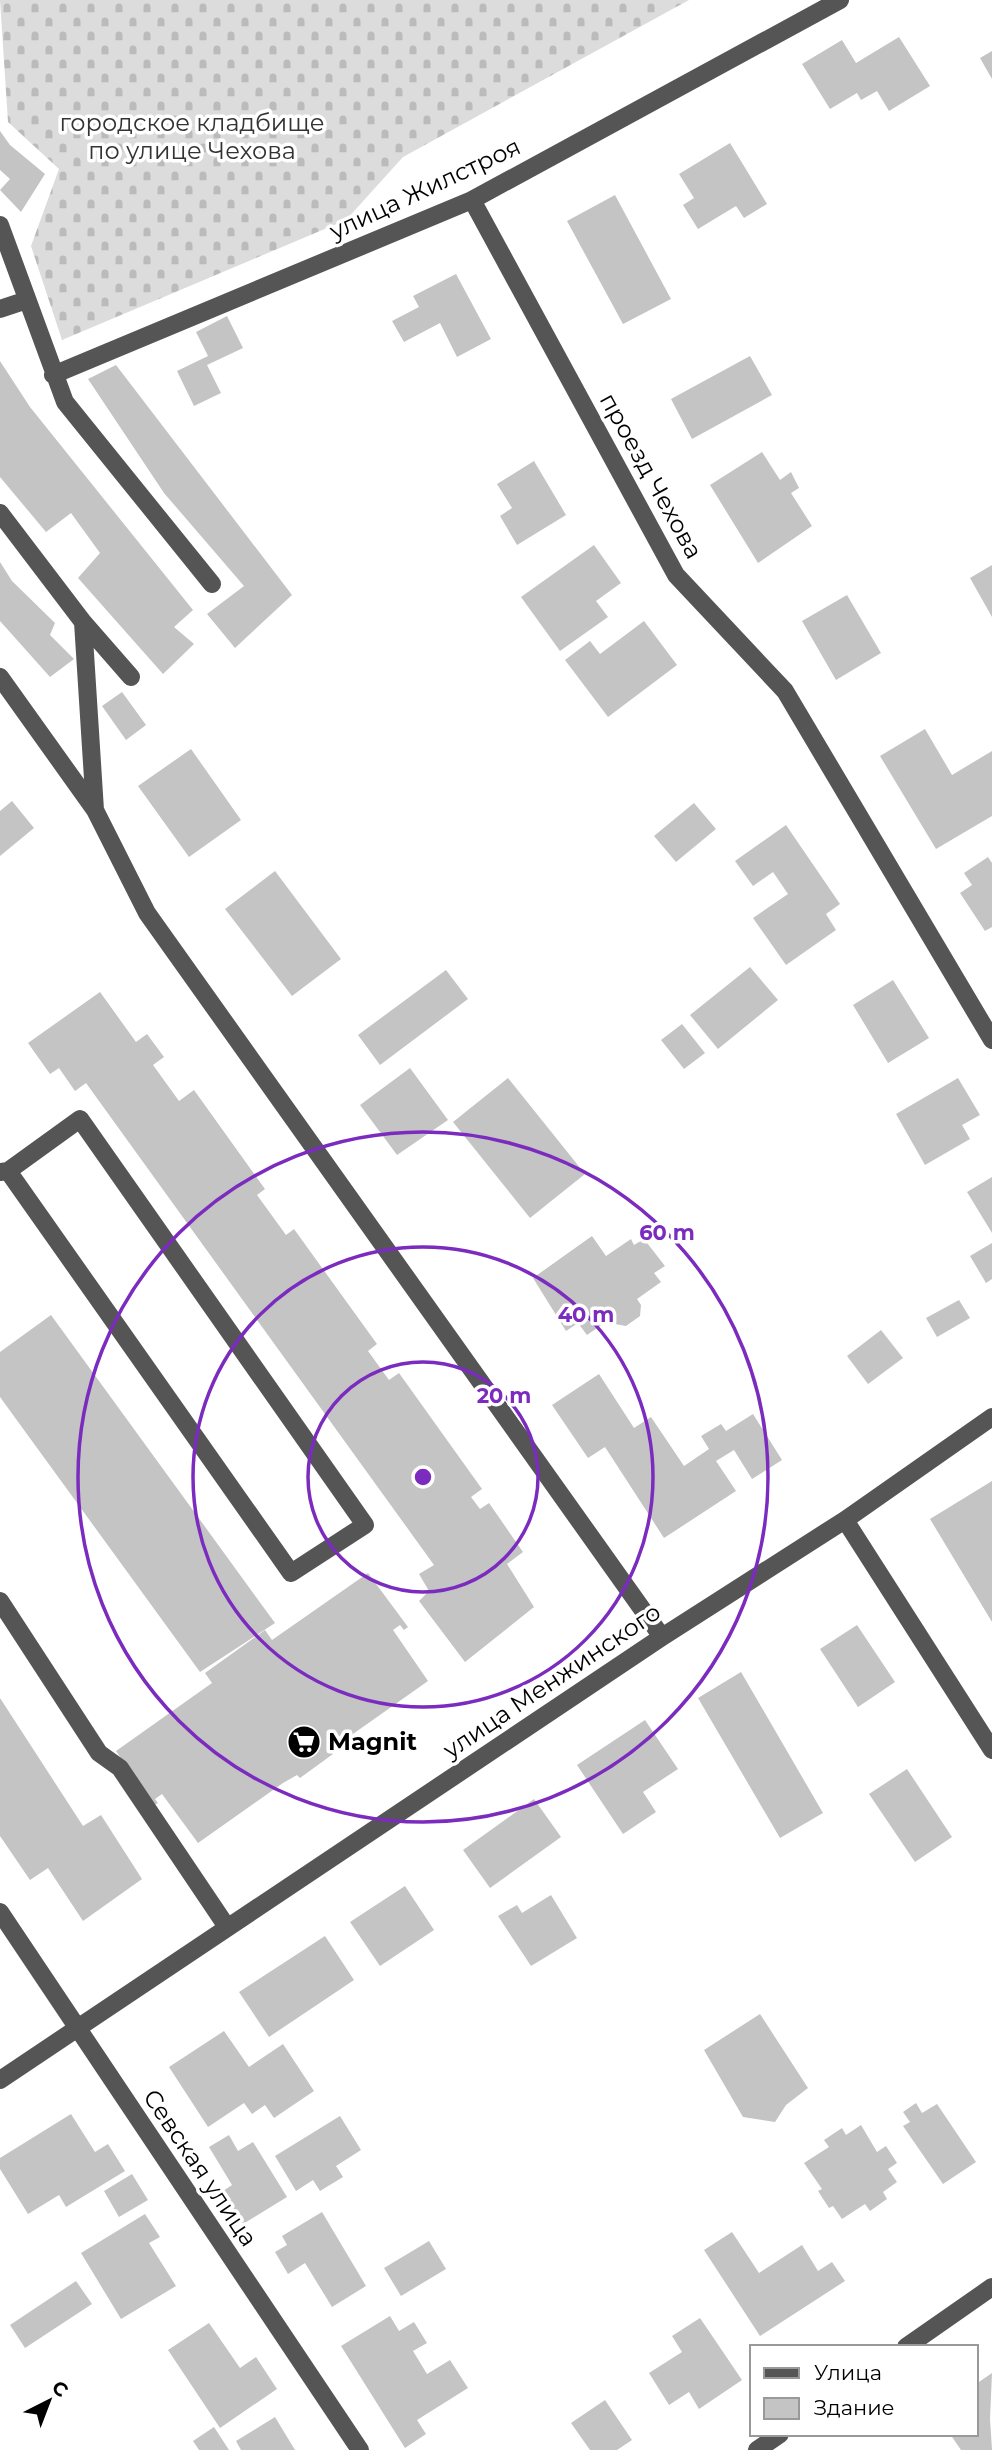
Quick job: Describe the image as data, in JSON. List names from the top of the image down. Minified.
{"streets":{"street":["улица Жилстроя","проезд Чехова","улица Менжинского","Севская улица"]},"crossings":[["улица Жилстроя","проезд Чехова"],["улица Менжинского","Севская улица"]],"parks":["городское кладбище по улице Чехова"],"places":{"supermarket":["Magnit"]},"legend":["Улица","Здание"],"north":"top right","rings":["60 m","40 m","20 m"]}
